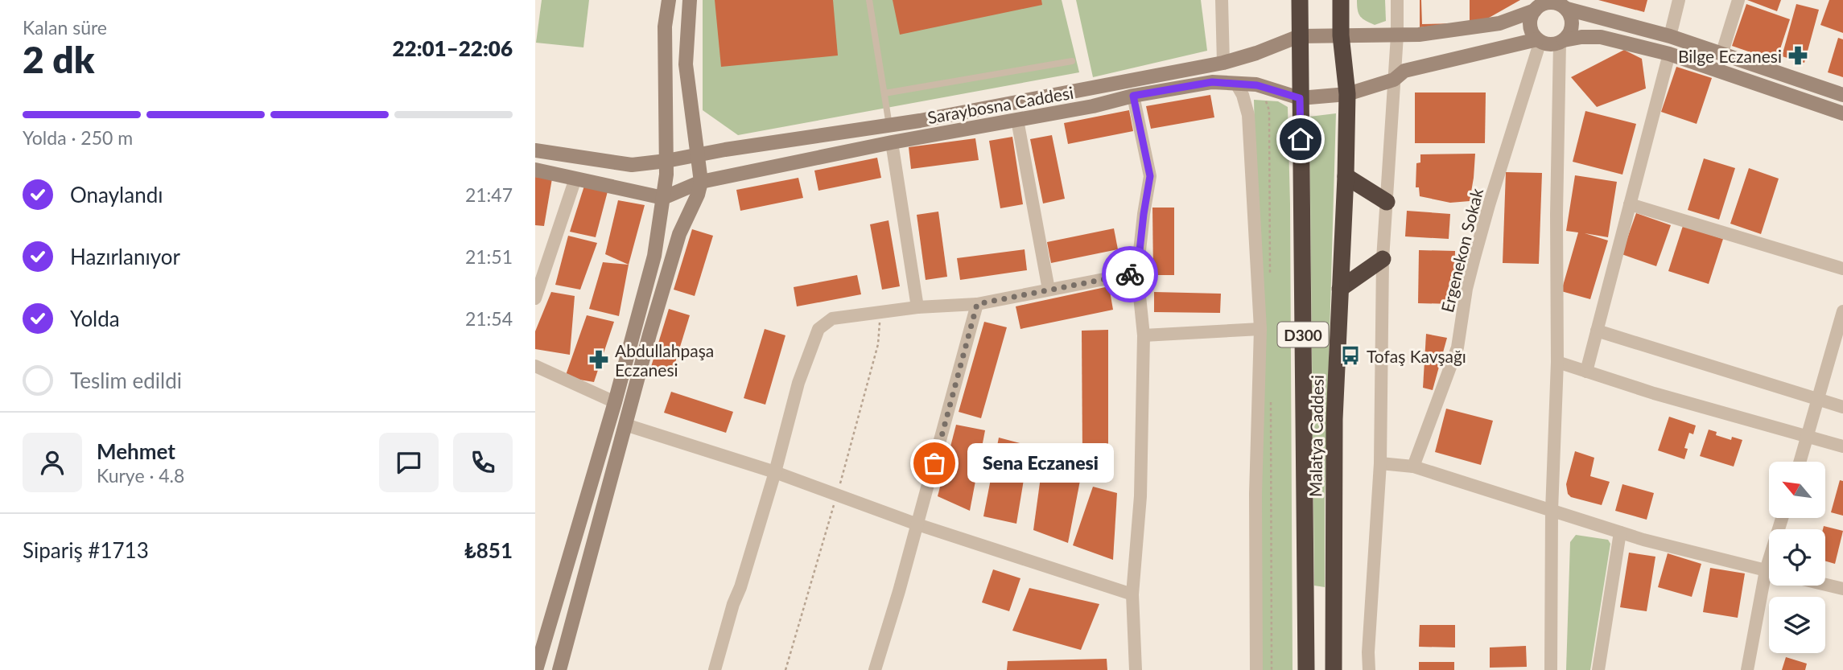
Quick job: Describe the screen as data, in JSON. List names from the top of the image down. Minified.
{"streets":{"highway":["D300","Malatya Caddesi"],"main road":["Saraybosna Caddesi"],"street":["Ergenekon Sokak"]},"crossings":[["Saraybosna Caddesi","Ergenekon Sokak"],["Saraybosna Caddesi","Malatya Caddesi"]],"places":{"pharmacy":["Bilge Eczanesi","Abdullahpaşa Eczanesi"],"bus stop":["Tofaş Kavşağı"],"other":["Sena Eczanesi"]},"north":"top left","page":{"heading":["2 dk","Kalan süre","22:01–22:06"],"panel":["Mehmet","Kurye · 4.8","Sipariş #1713","₺851"],"bar":"Yolda · 250 m","list":[["Onaylandı","21:47"],["Hazırlanıyor","21:51"],["Yolda","21:54"],"Teslim edildi"],"bubble":"Sena Eczanesi"}}
